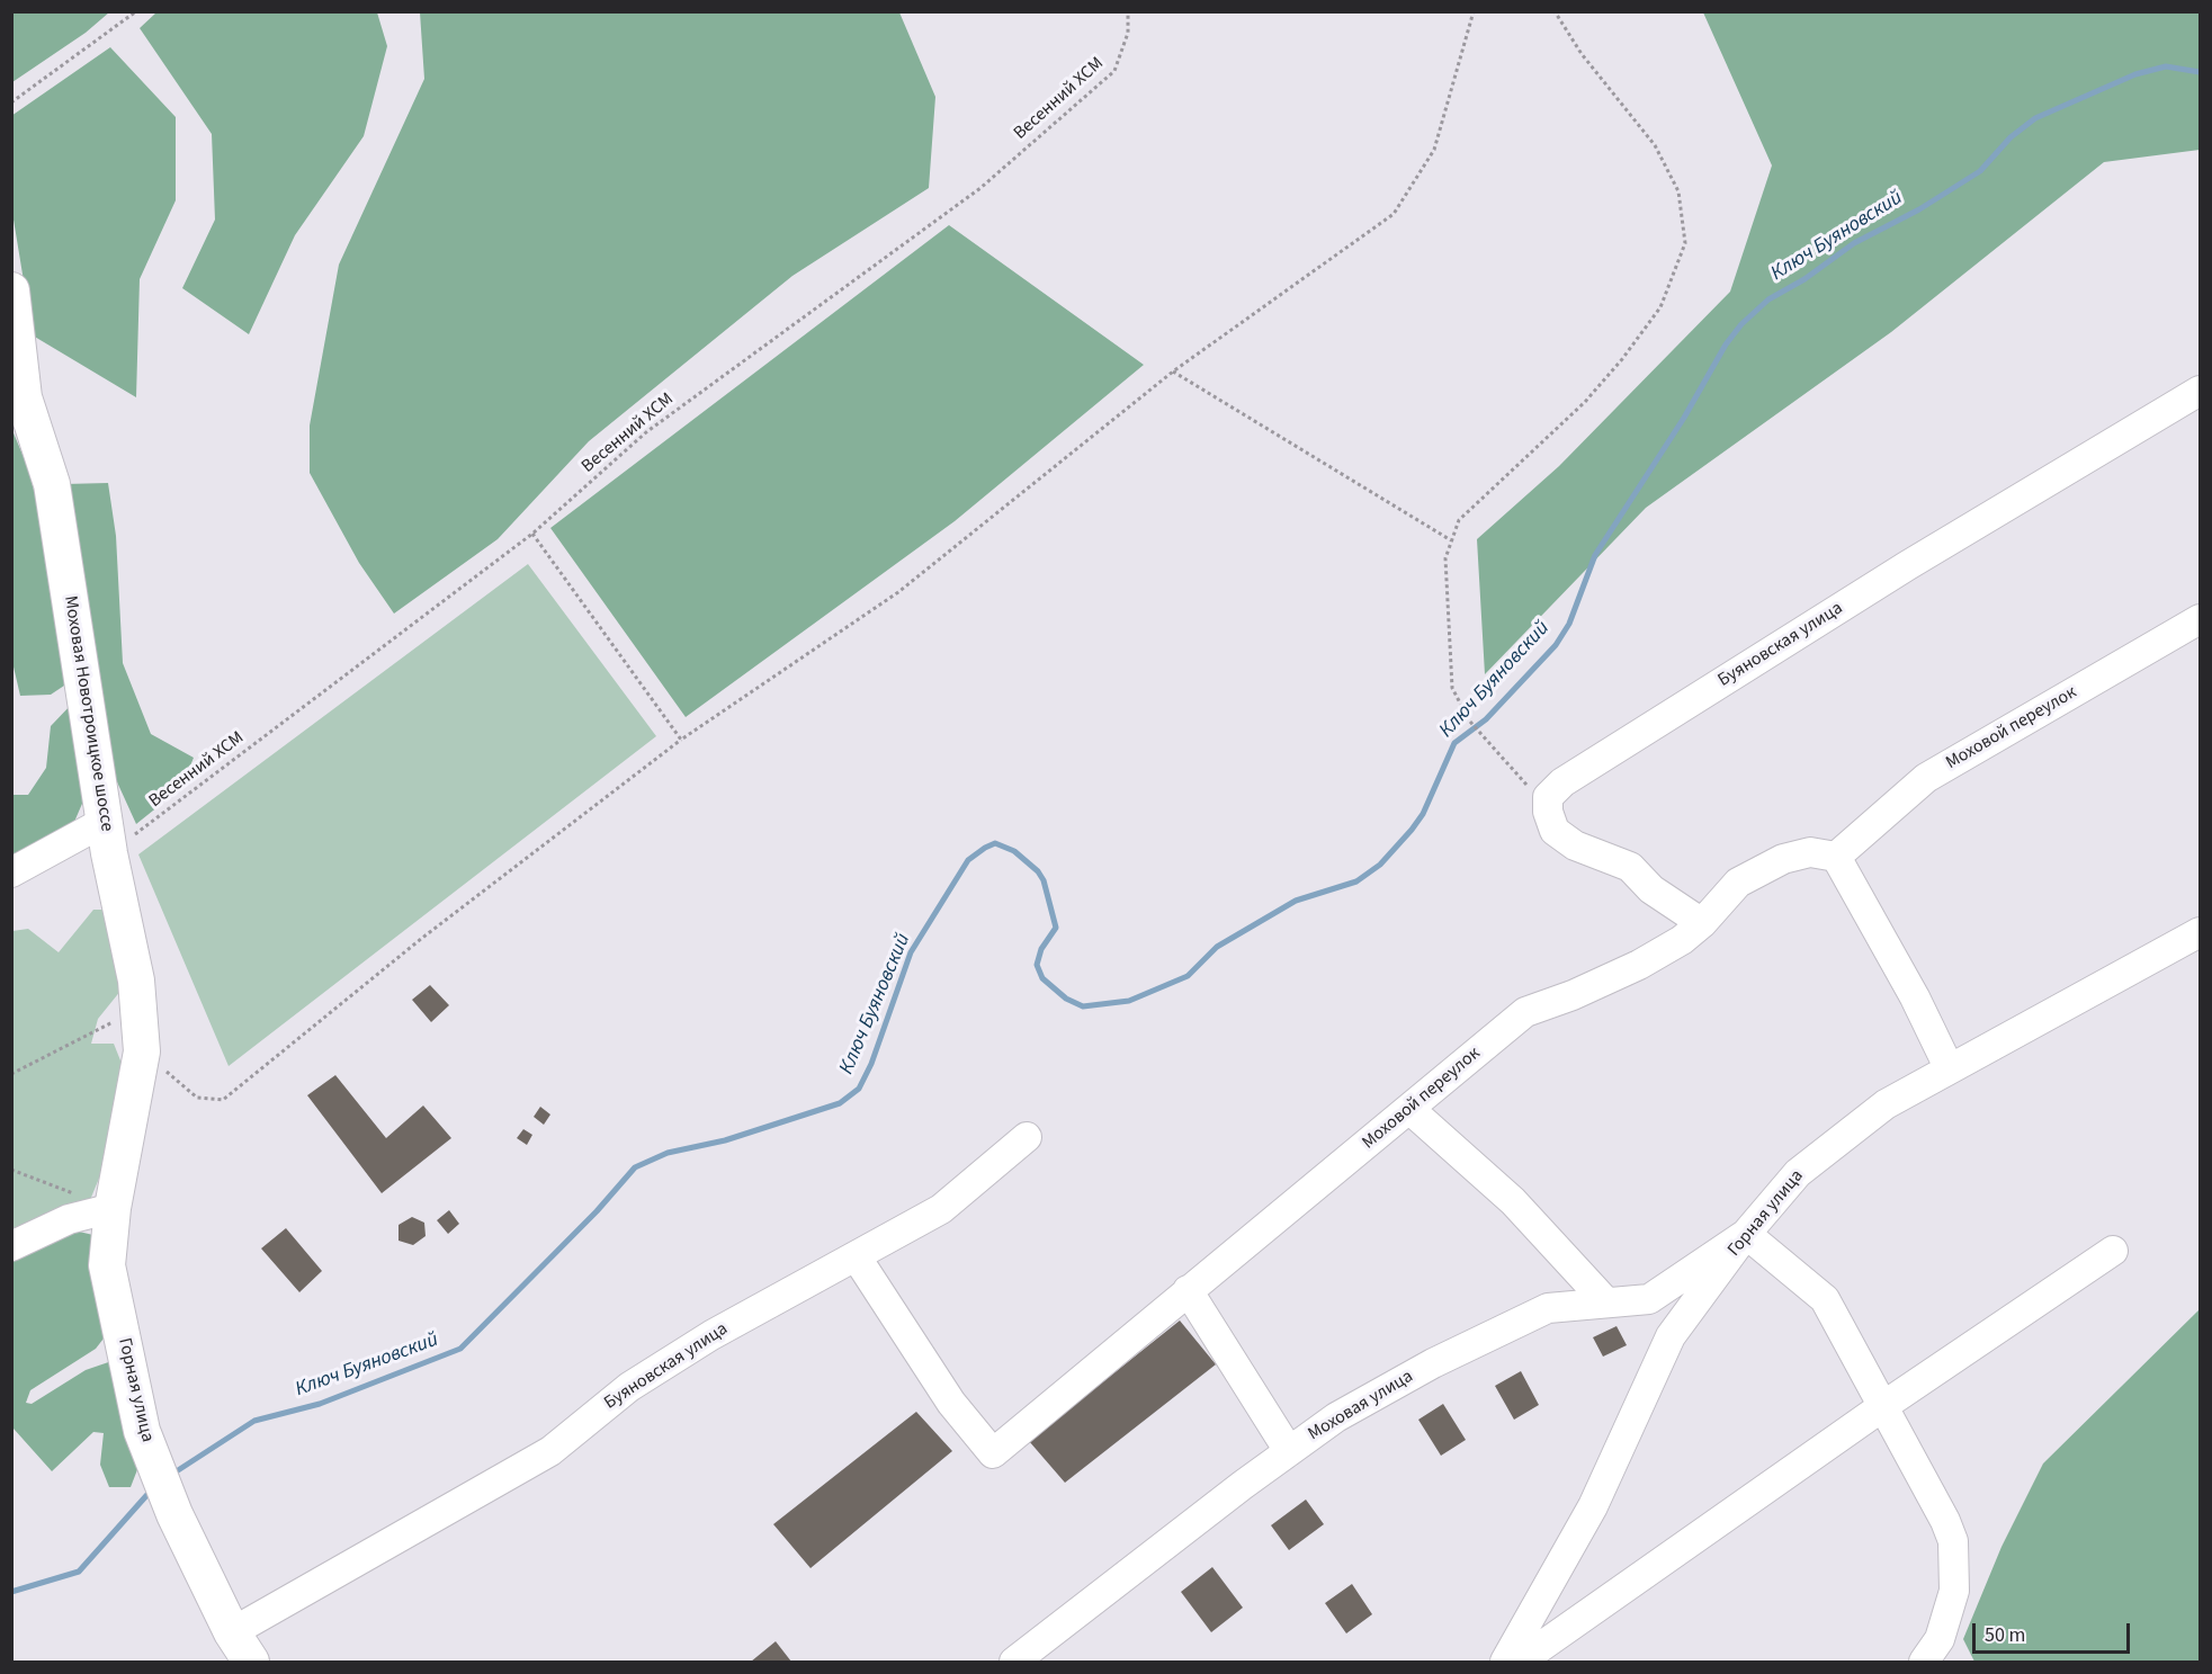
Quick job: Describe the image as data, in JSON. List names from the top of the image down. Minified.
{"streets":{"main road":["Моховая Новотроицкое шоссе","Горная улица"],"street":["Буяновская улица","Моховой переулок","Моховая улица"],"path":["Весенний ХСМ"]},"crossings":[["Весенний ХСМ","Моховая Новотроицкое шоссе"],["Буяновская улица","Моховой переулок"],["Буяновская улица","Горная улица"],["Моховая Новотроицкое шоссе","Горная улица"],["Горная улица","Моховая улица"]],"water":["Ключ Буяновский"],"scale_bar":"50 m"}
